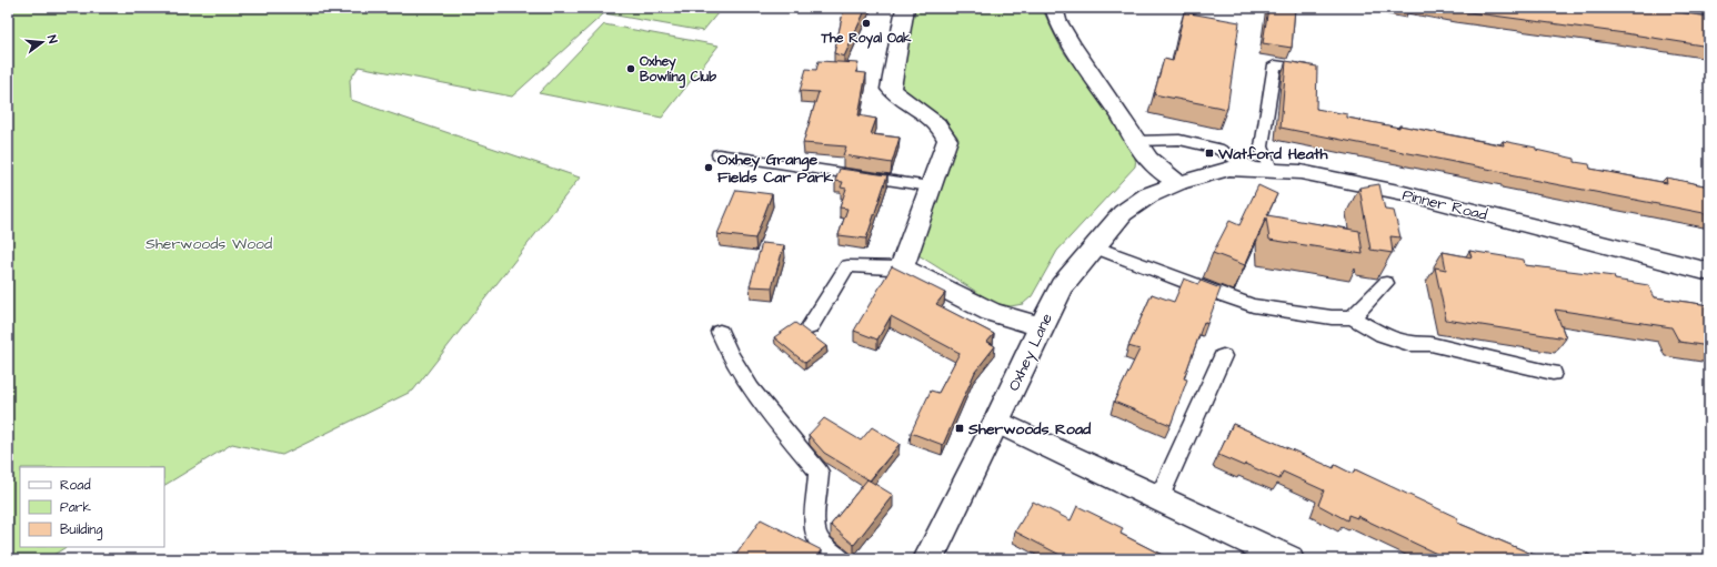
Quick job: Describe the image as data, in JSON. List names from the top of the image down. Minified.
{"streets":{"street":["Pinner Road","Oxhey Lane"]},"crossings":[["Pinner Road","Oxhey Lane"]],"parks":["Sherwoods Wood"],"places":{"other":["The Royal Oak","Oxhey Bowling Club","Oxhey Grange Fields Car Park"],"transit":["Watford Heath","Sherwoods Road"]},"legend":["Road","Park","Building"],"north":"right"}
